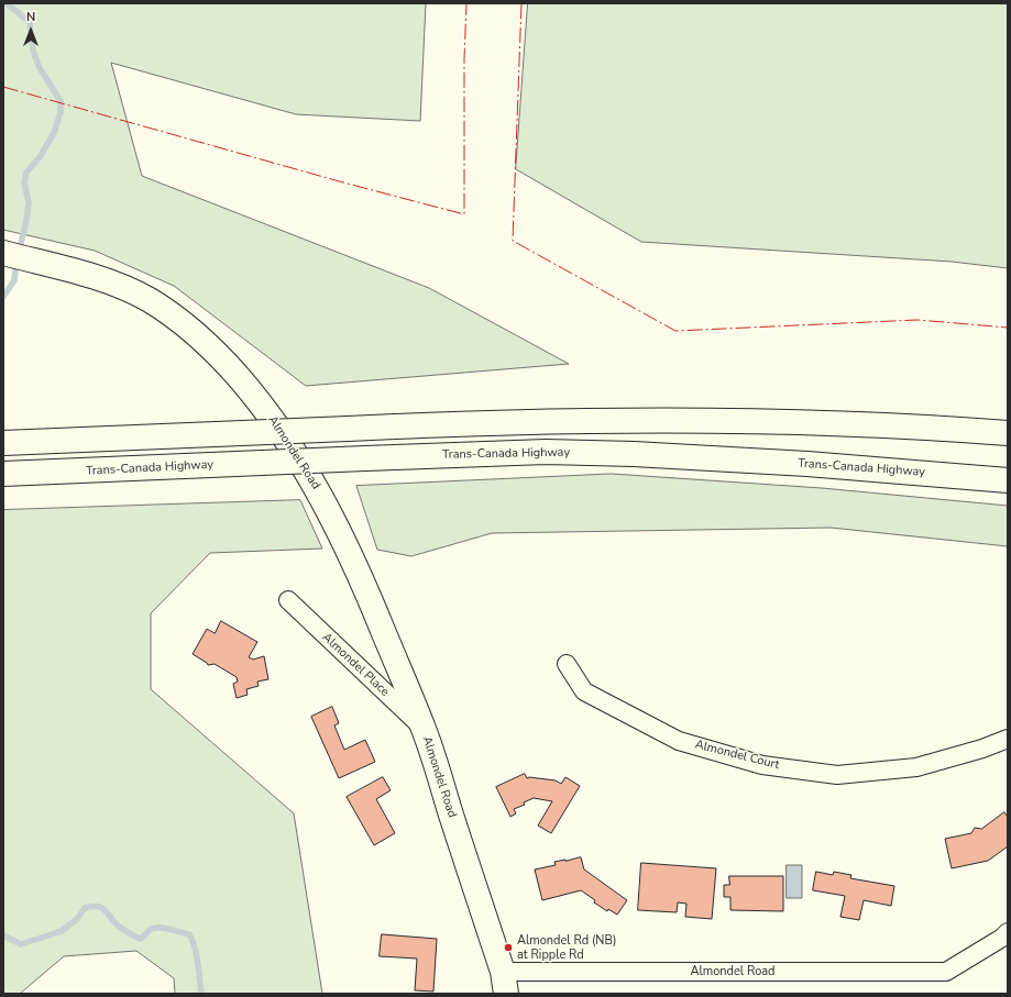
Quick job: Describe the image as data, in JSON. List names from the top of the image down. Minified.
{"streets":{"main road":["Almondel Road","Trans-Canada Highway"],"street":["Almondel Place","Almondel Court"]},"crossings":[["Almondel Road","Almondel Place"]],"places":["Almondel Rd (NB) at Ripple Rd"],"north":"top"}
